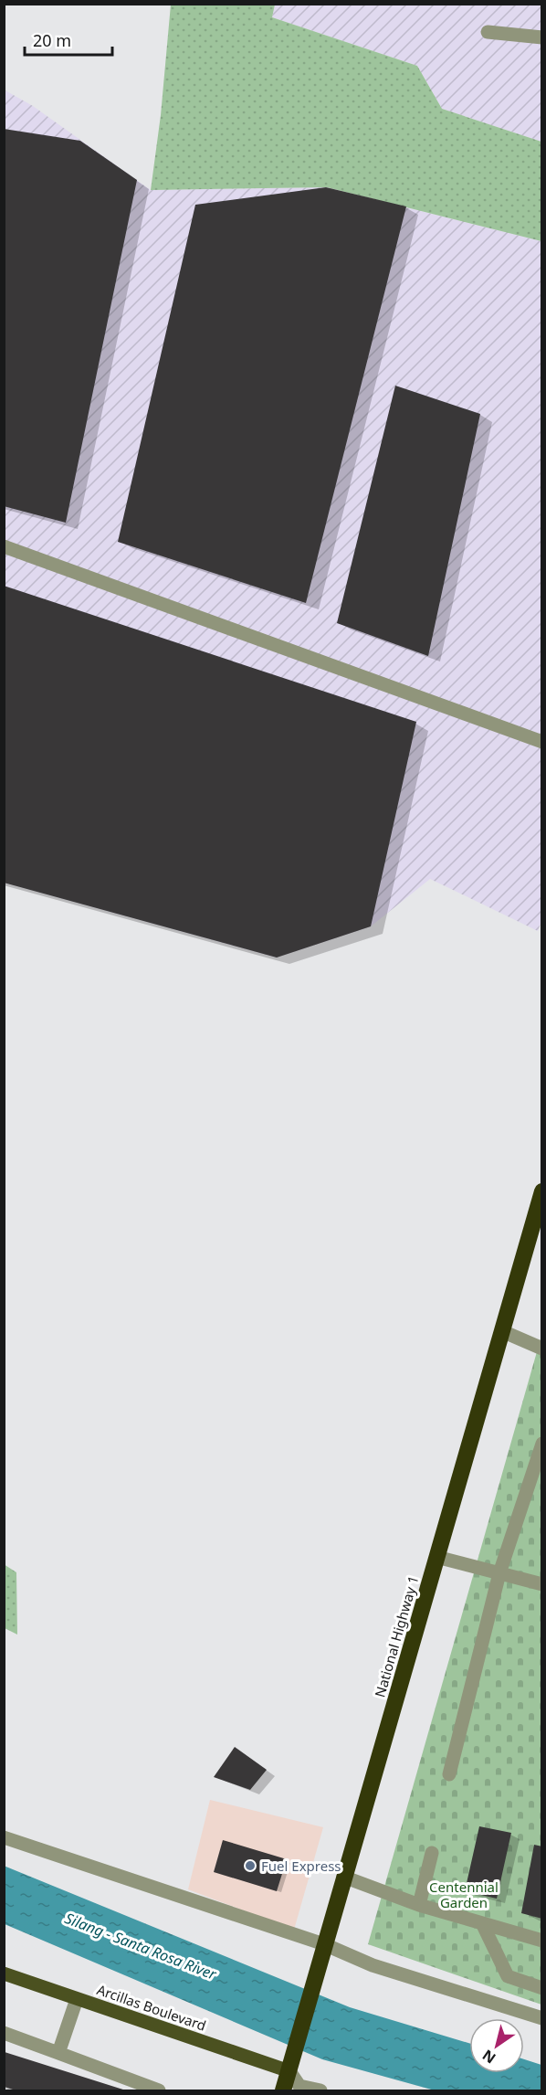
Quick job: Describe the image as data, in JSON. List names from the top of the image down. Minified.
{"streets":{"highway":["National Highway 1"],"main road":["Arcillas Boulevard"]},"crossings":[["National Highway 1","Arcillas Boulevard"]],"water":["Silang - Santa Rosa River"],"parks":["Centennial Garden"],"places":["Fuel Express"],"scale_bar":"20 m","north":"bottom left"}
